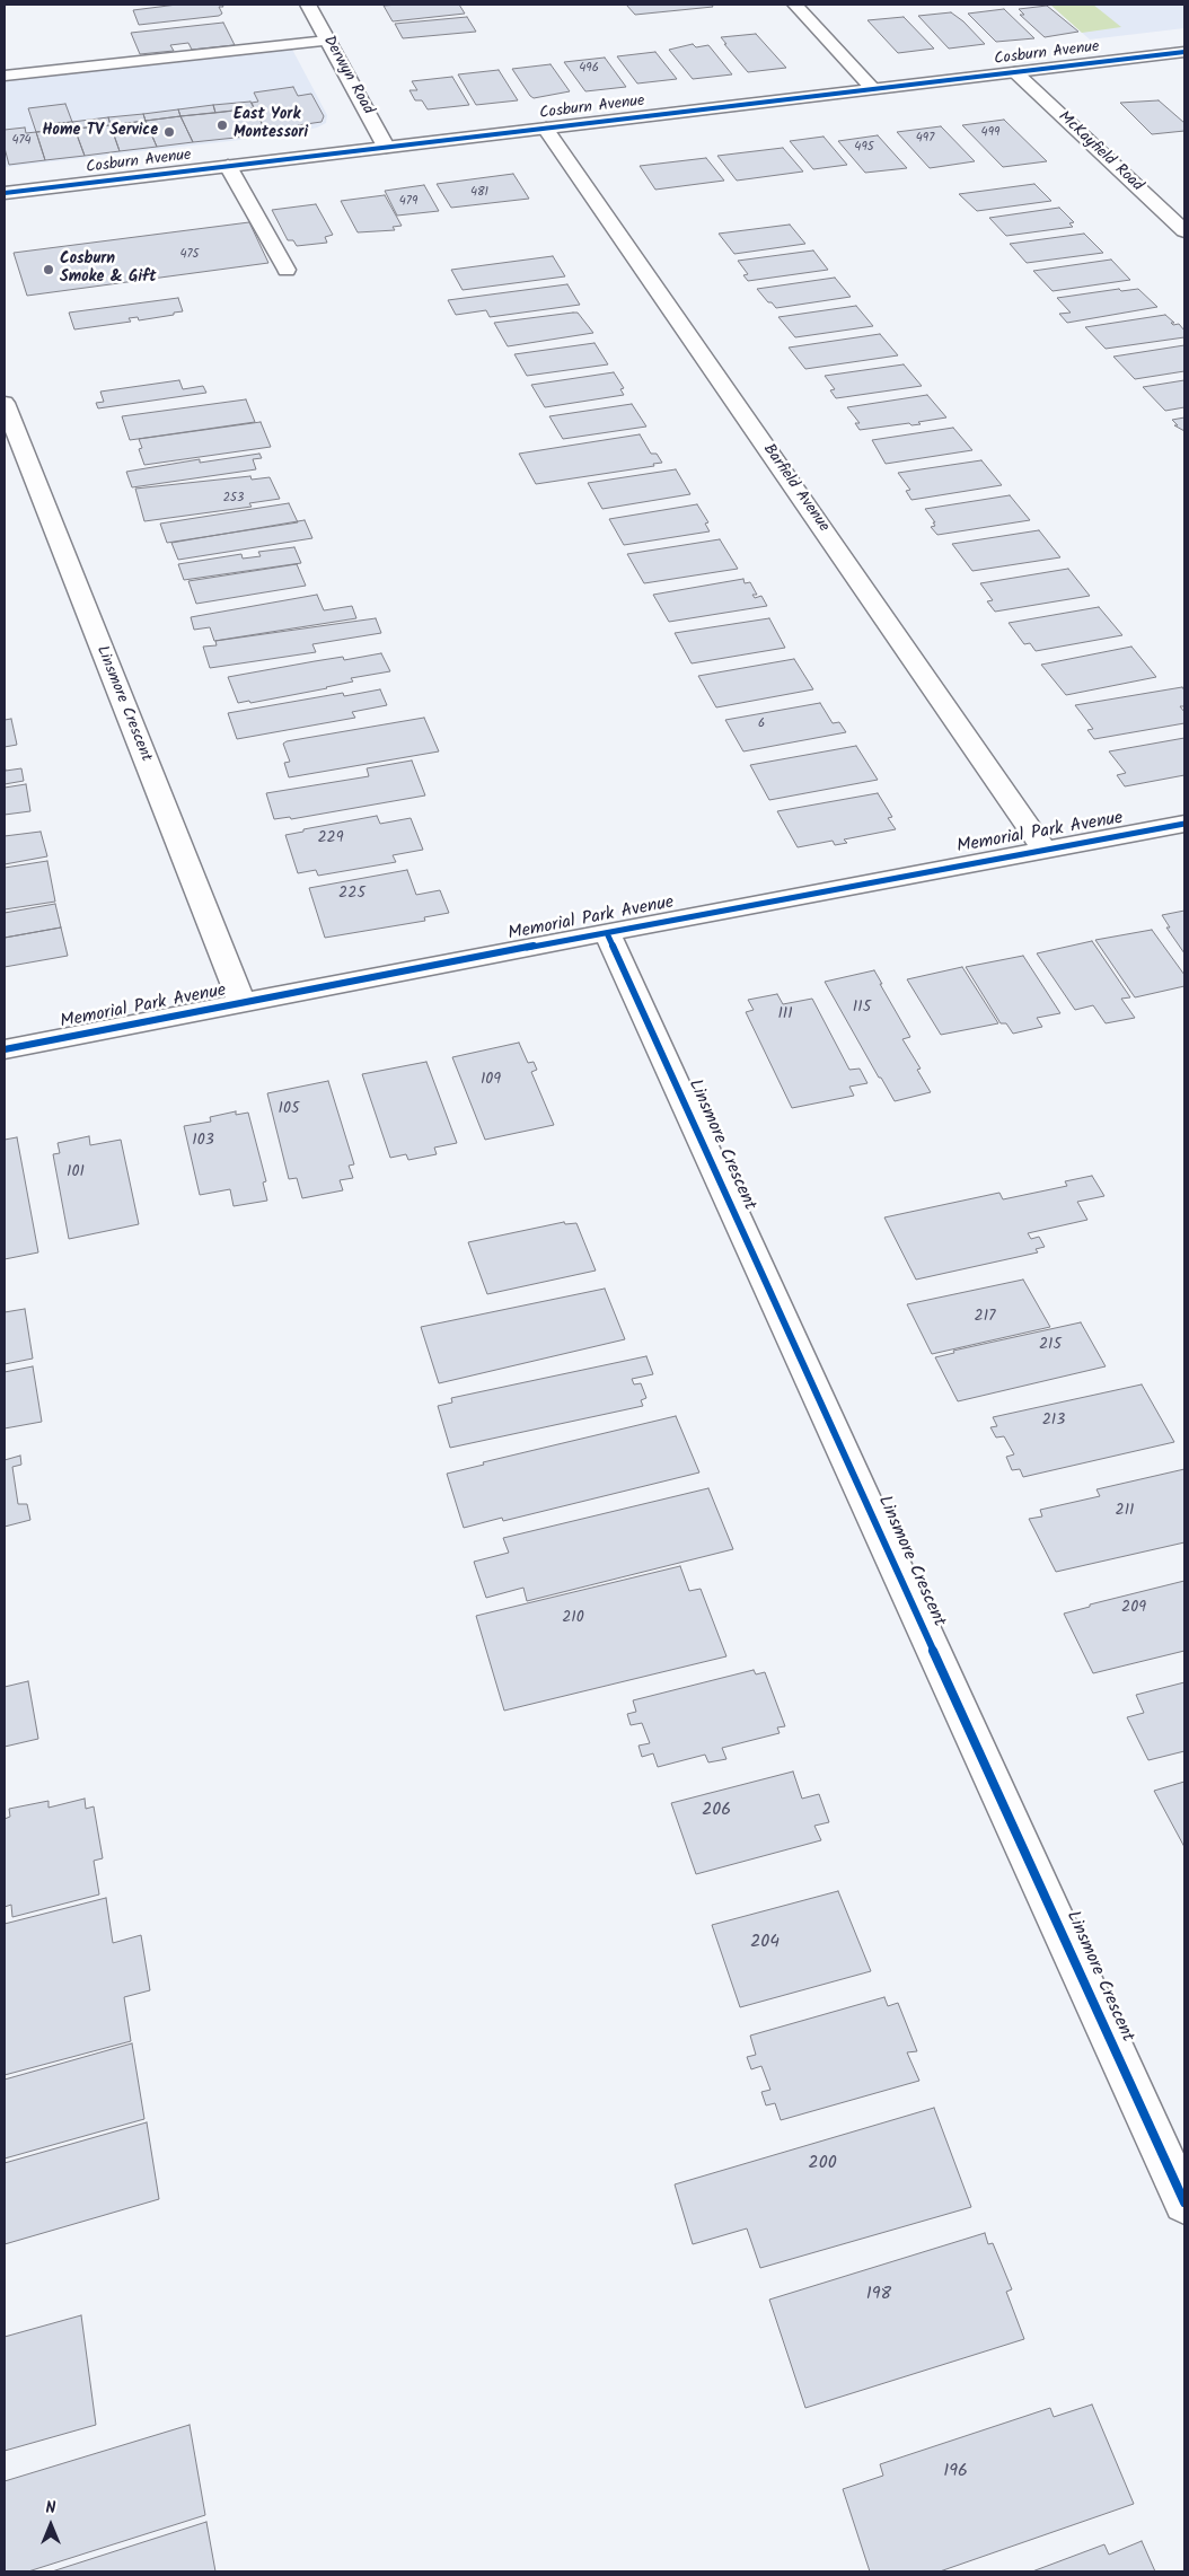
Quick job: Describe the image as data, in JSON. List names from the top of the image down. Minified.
{"streets":{"street":["Cosburn Avenue","Derwyn Road","McKayfield Road","Barfield Avenue","Linsmore Crescent","Memorial Park Avenue"]},"crossings":[["Cosburn Avenue","Derwyn Road"],["Cosburn Avenue","McKayfield Road"],["Cosburn Avenue","Barfield Avenue"],["Barfield Avenue","Memorial Park Avenue"],["Linsmore Crescent","Memorial Park Avenue"]],"places":["East York Montessori","Home TV Service","Cosburn Smoke & Gift"],"house_numbers":["496","499","497","474","495","481","479","475","253","6","229","225","115","111","109","105","103","101","217","215","213","211","209","210","206","204","200","198","196"],"north":"top"}
